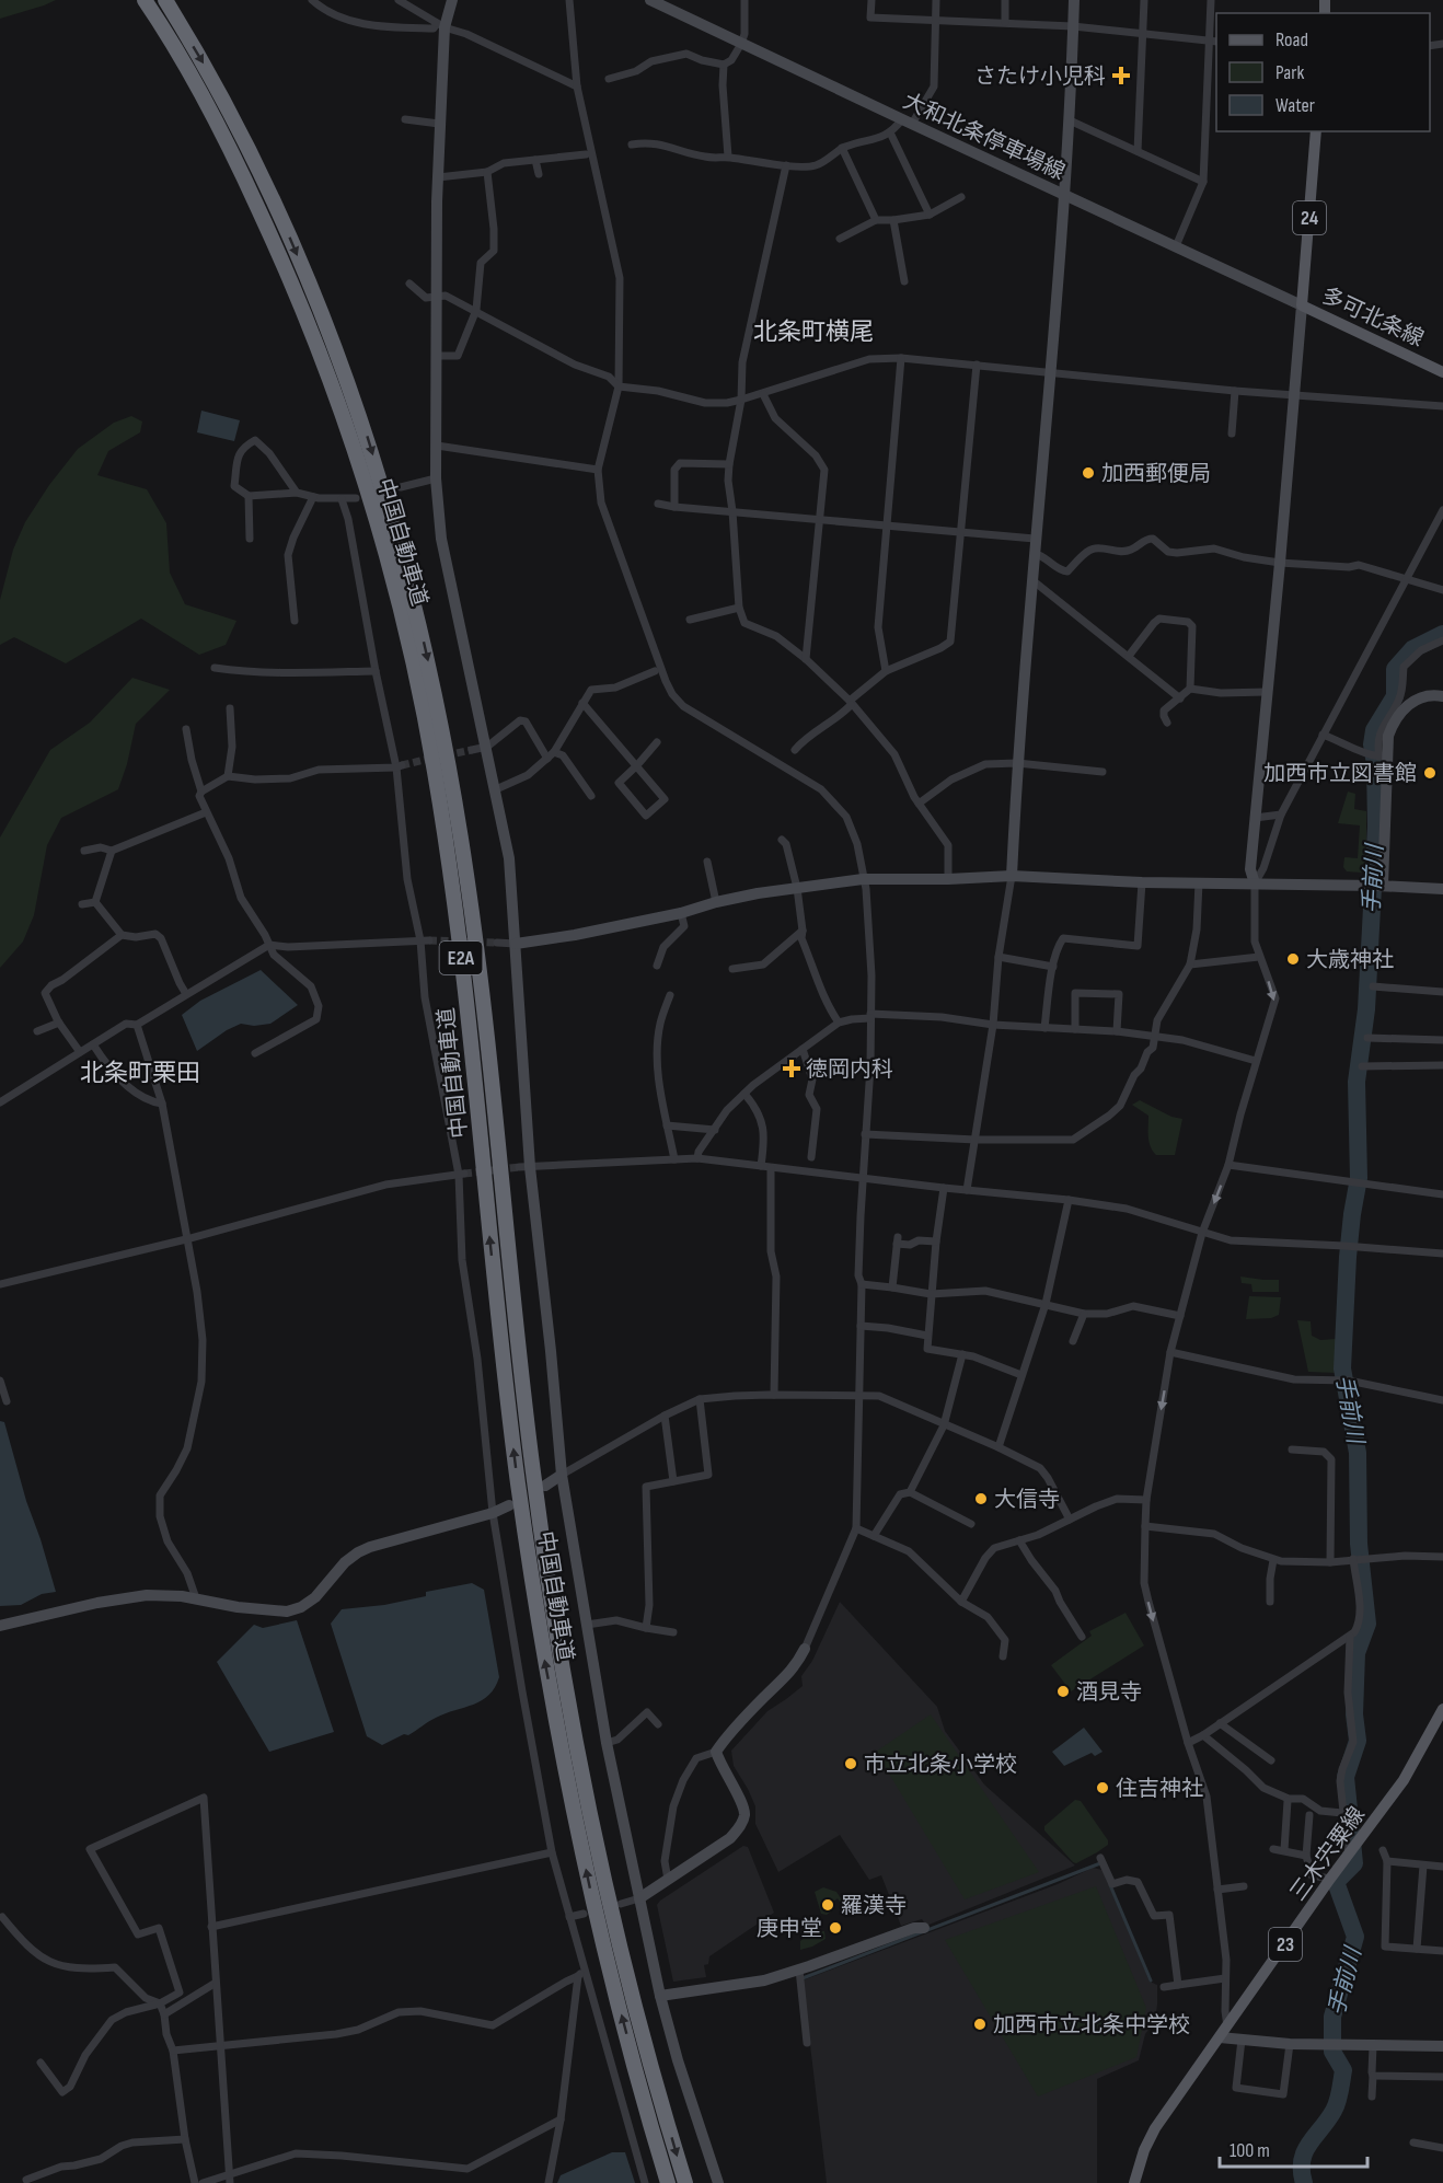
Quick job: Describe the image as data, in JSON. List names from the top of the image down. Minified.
{"streets":{"highway":["中国自動車道","E2A"],"main road":["24","多可北条線","三木宍粟線","23"],"street":["大和北条停車場線"]},"crossings":[["大和北条停車場線","多可北条線"]],"districts":["北条町横尾","北条町栗田"],"water":["手前川"],"places":{"health":["さたけ小児科","徳岡内科"],"other":["加西郵便局","加西市立図書館","大歳神社","大信寺","酒見寺","市立北条小学校","住吉神社","羅漢寺","庚申堂","加西市立北条中学校"]},"legend":["Road","Park","Water"],"scale_bar":"100 m"}
